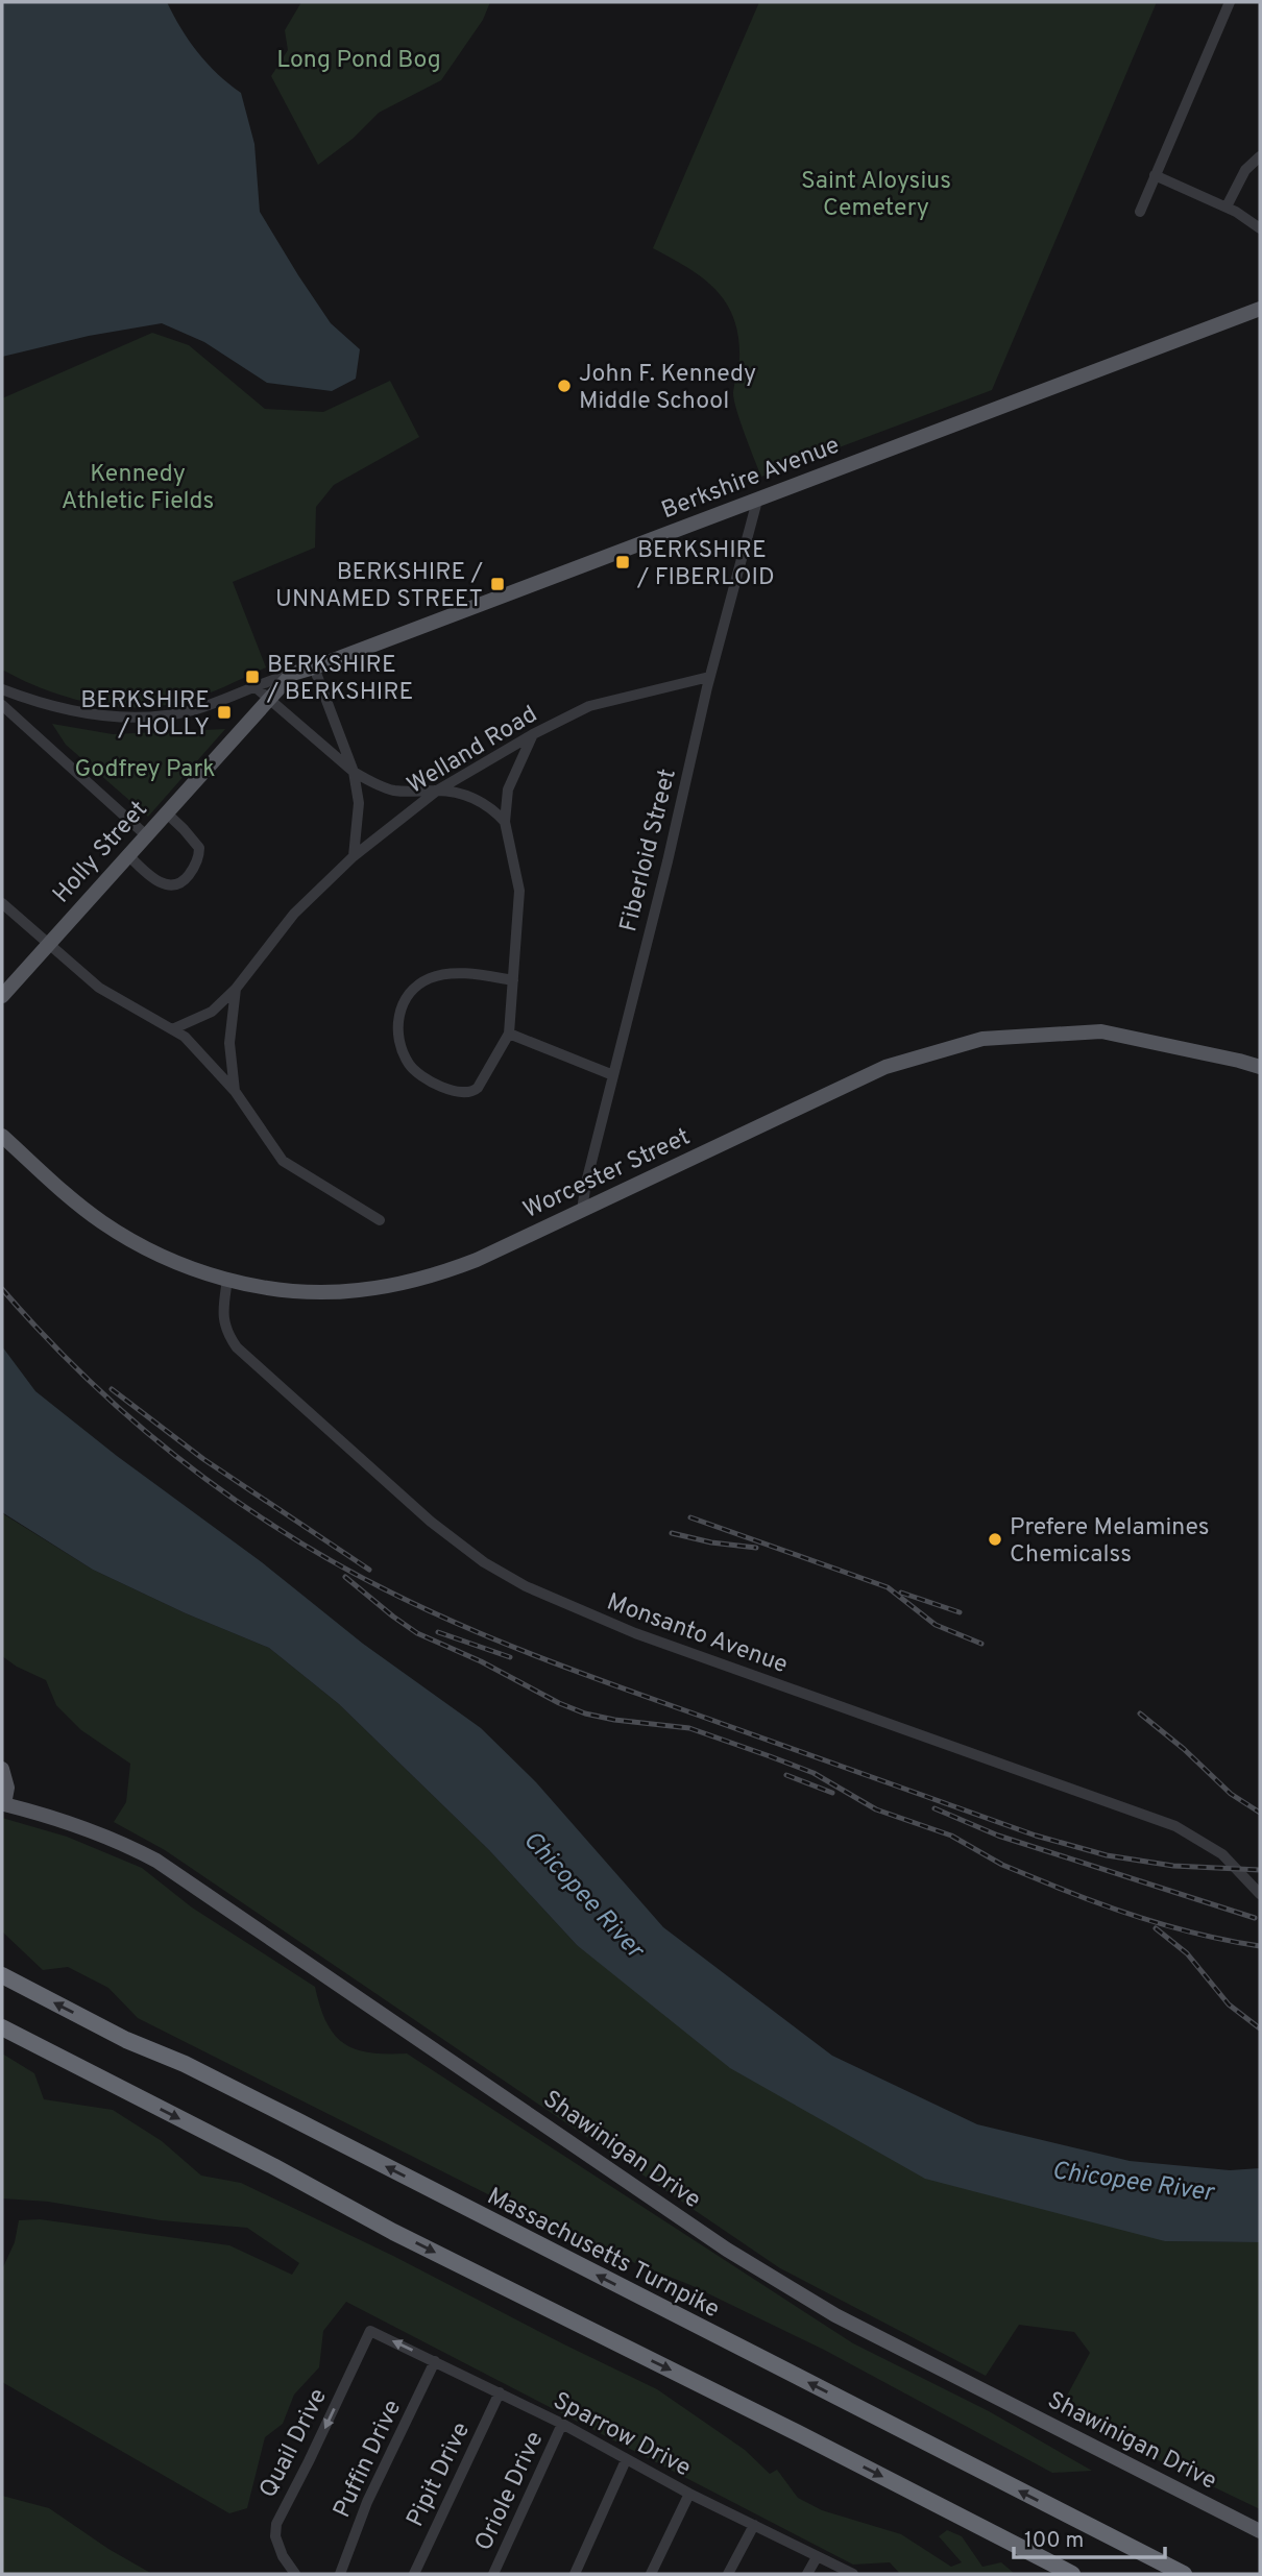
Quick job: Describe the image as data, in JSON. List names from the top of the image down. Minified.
{"streets":{"highway":["Massachusetts Turnpike"],"main road":["Berkshire Avenue","Holly Street","Worcester Street","Shawinigan Drive"],"street":["Welland Road","Fiberloid Street","Monsanto Avenue","Sparrow Drive","Quail Drive","Puffin Drive","Pipit Drive","Oriole Drive"]},"crossings":[["Berkshire Avenue","Fiberloid Street"],["Berkshire Avenue","Holly Street"],["Welland Road","Fiberloid Street"],["Fiberloid Street","Worcester Street"],["Worcester Street","Monsanto Avenue"],["Sparrow Drive","Quail Drive"],["Sparrow Drive","Puffin Drive"],["Sparrow Drive","Pipit Drive"],["Sparrow Drive","Oriole Drive"]],"one_way":["Quail Drive"],"water":["Chicopee River"],"parks":["Long Pond Bog","Saint Aloysius Cemetery","Kennedy Athletic Fields","Godfrey Park"],"places":{"other":["John F. Kennedy Middle School","Prefere Melamines Chemicalss"],"transit":["BERKSHIRE / FIBERLOID","BERKSHIRE / UNNAMED STREET","BERKSHIRE / BERKSHIRE","BERKSHIRE / HOLLY"]},"scale_bar":"100 m"}
